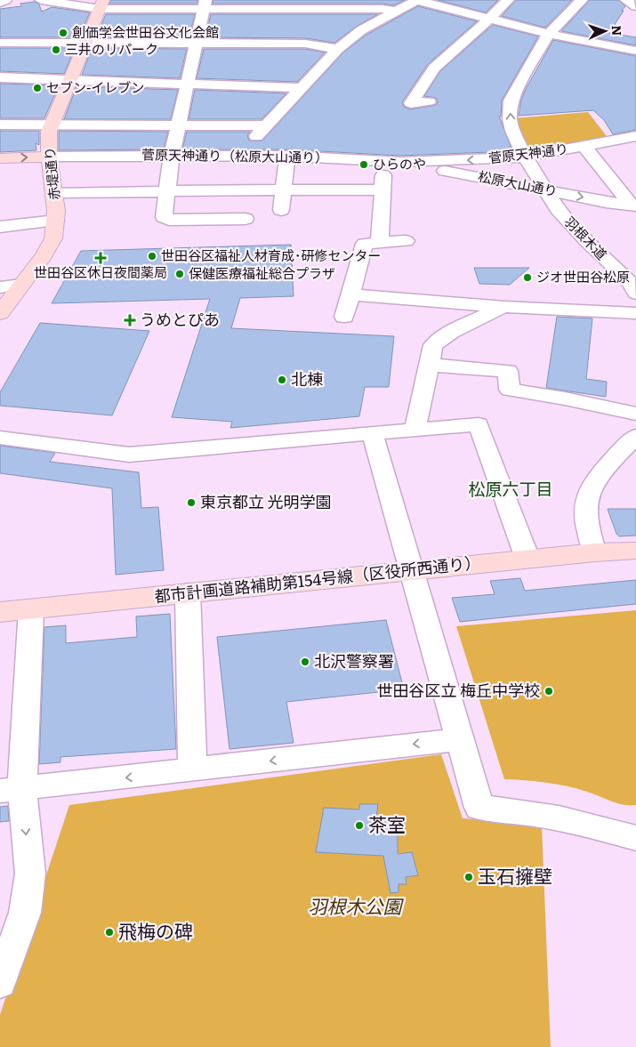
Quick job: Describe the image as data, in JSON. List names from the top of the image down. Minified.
{"streets":{"street":["菅原天神通り","菅原天神通り（松原大山通り）","赤堤通り","松原大山通り","羽根木道","都市計画道路補助第154号線（区役所西通り）"]},"crossings":[["菅原天神通り","菅原天神通り（松原大山通り）"],["菅原天神通り","羽根木道"],["菅原天神通り（松原大山通り）","赤堤通り"],["菅原天神通り（松原大山通り）","松原大山通り"],["松原大山通り","羽根木道"]],"districts":["松原六丁目"],"parks":["羽根木公園"],"places":{"other":["創価学会世田谷文化会館","三井のリパーク","セブン-イレブン","ひらのや","世田谷区福祉人材育成･研修センター","保健医療福祉総合プラザ","ジオ世田谷松原","北棟","東京都立 光明学園","北沢警察署","世田谷区立 梅丘中学校","茶室","玉石擁壁","飛梅の碑"],"health":["世田谷区休日夜間薬局","うめとぴあ"]},"north":"right"}
